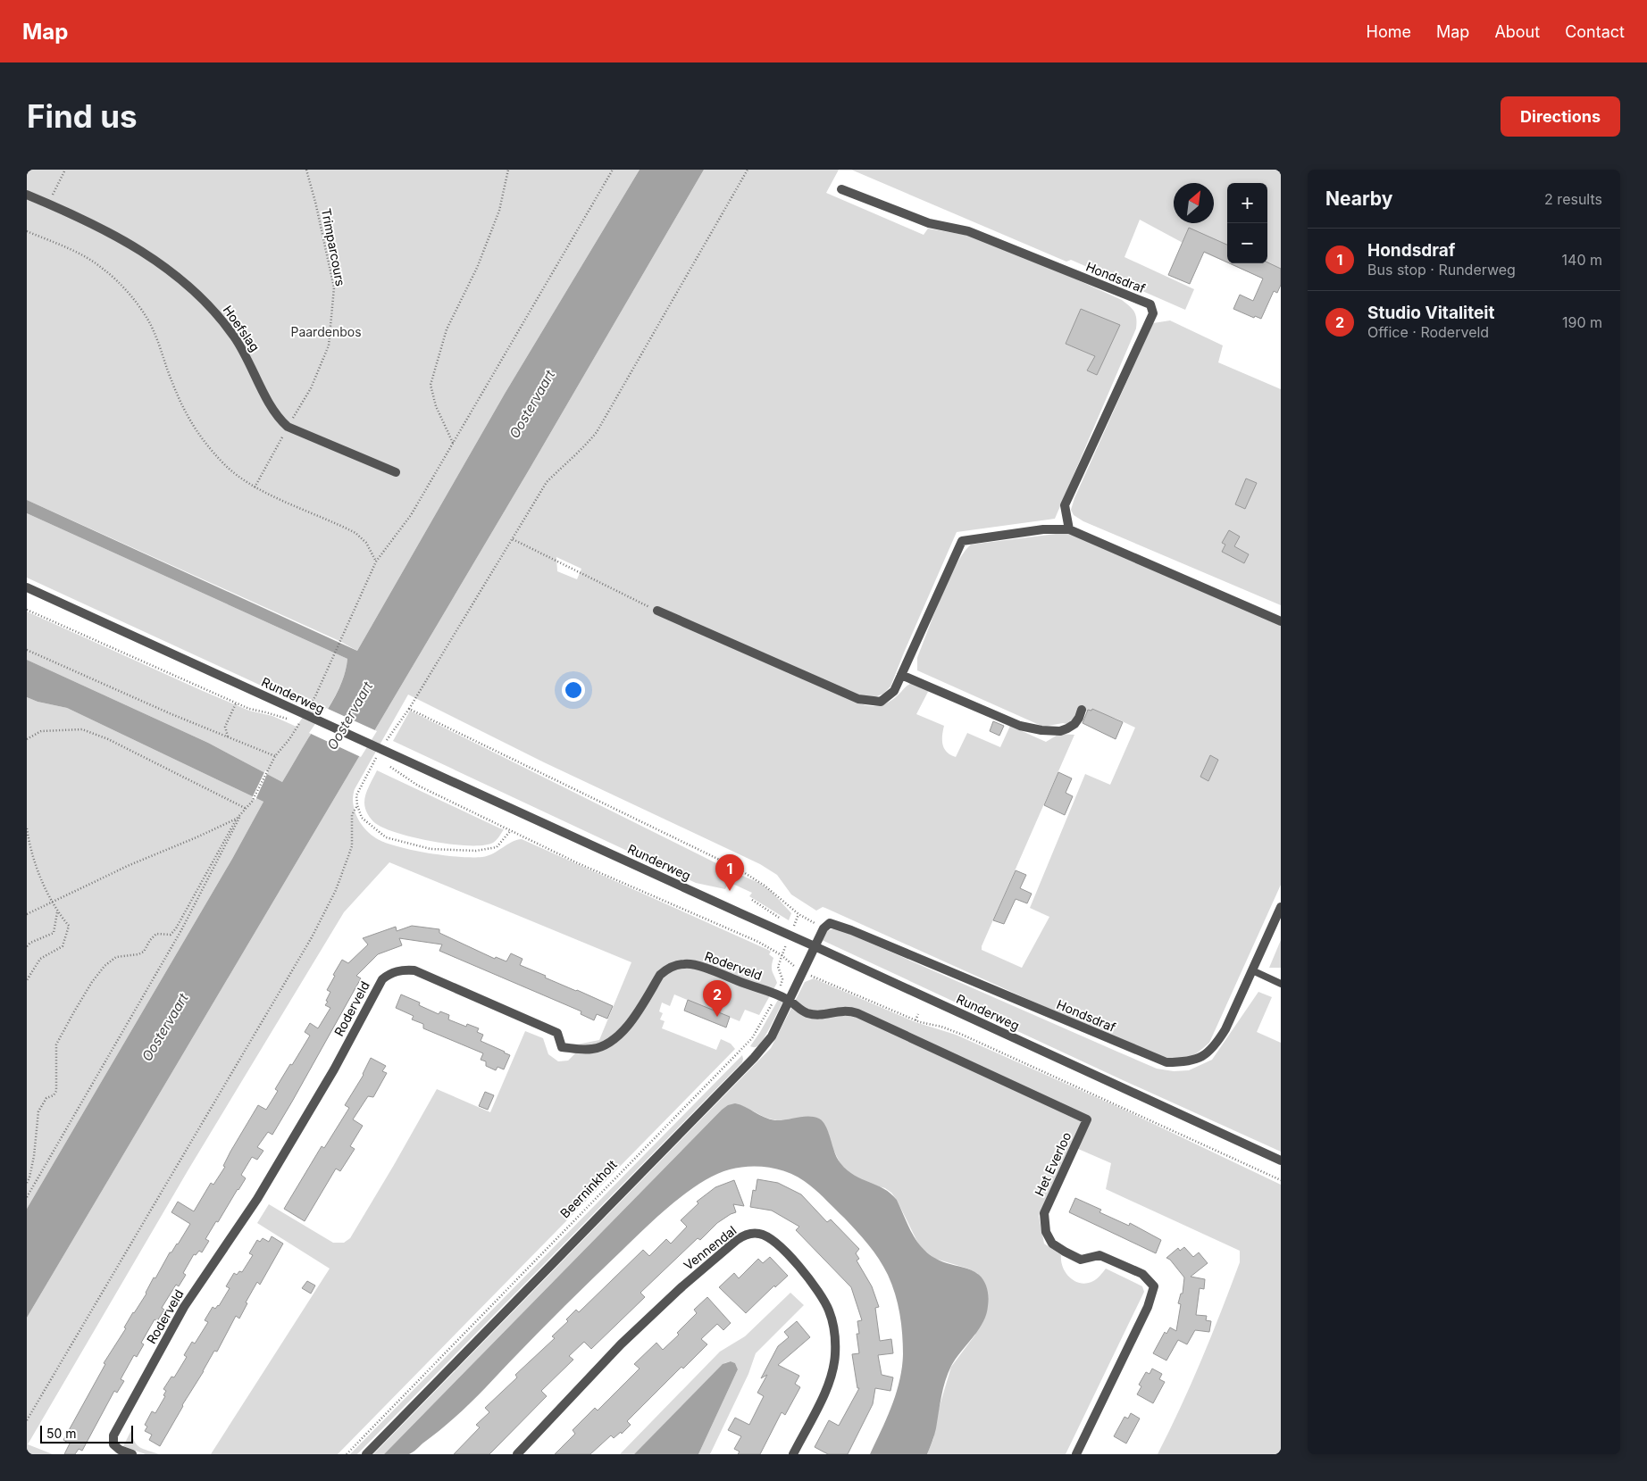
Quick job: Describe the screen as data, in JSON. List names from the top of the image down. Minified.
{"streets":{"street":["Hondsdraf","Hoefslag","Runderweg","Roderveld","Het Everloo","Vennendal"],"path":["Trimparcours","Beerninkholt"]},"crossings":[["Trimparcours","Hoefslag"],["Hondsdraf","Runderweg"],["Runderweg","Beerninkholt"],["Roderveld","Het Everloo"],["Roderveld","Beerninkholt"]],"water":["Oostervaart"],"parks":["Paardenbos"],"scale_bar":"50 m","north":"top right","page":{"header":"Map","nav":["Home","Map","About","Contact"],"buttons":"Directions","title":"Find us","heading":["Nearby","2 results"],"map_buttons":["+","−"],"list":[{"mark":"1","name":"Hondsdraf","note":"Bus stop · Runderweg","value":"140 m"},{"mark":"2","name":"Studio Vitaliteit","note":"Office · Roderveld","value":"190 m"}],"pins":["1","2"],"scale":"50 m"}}
